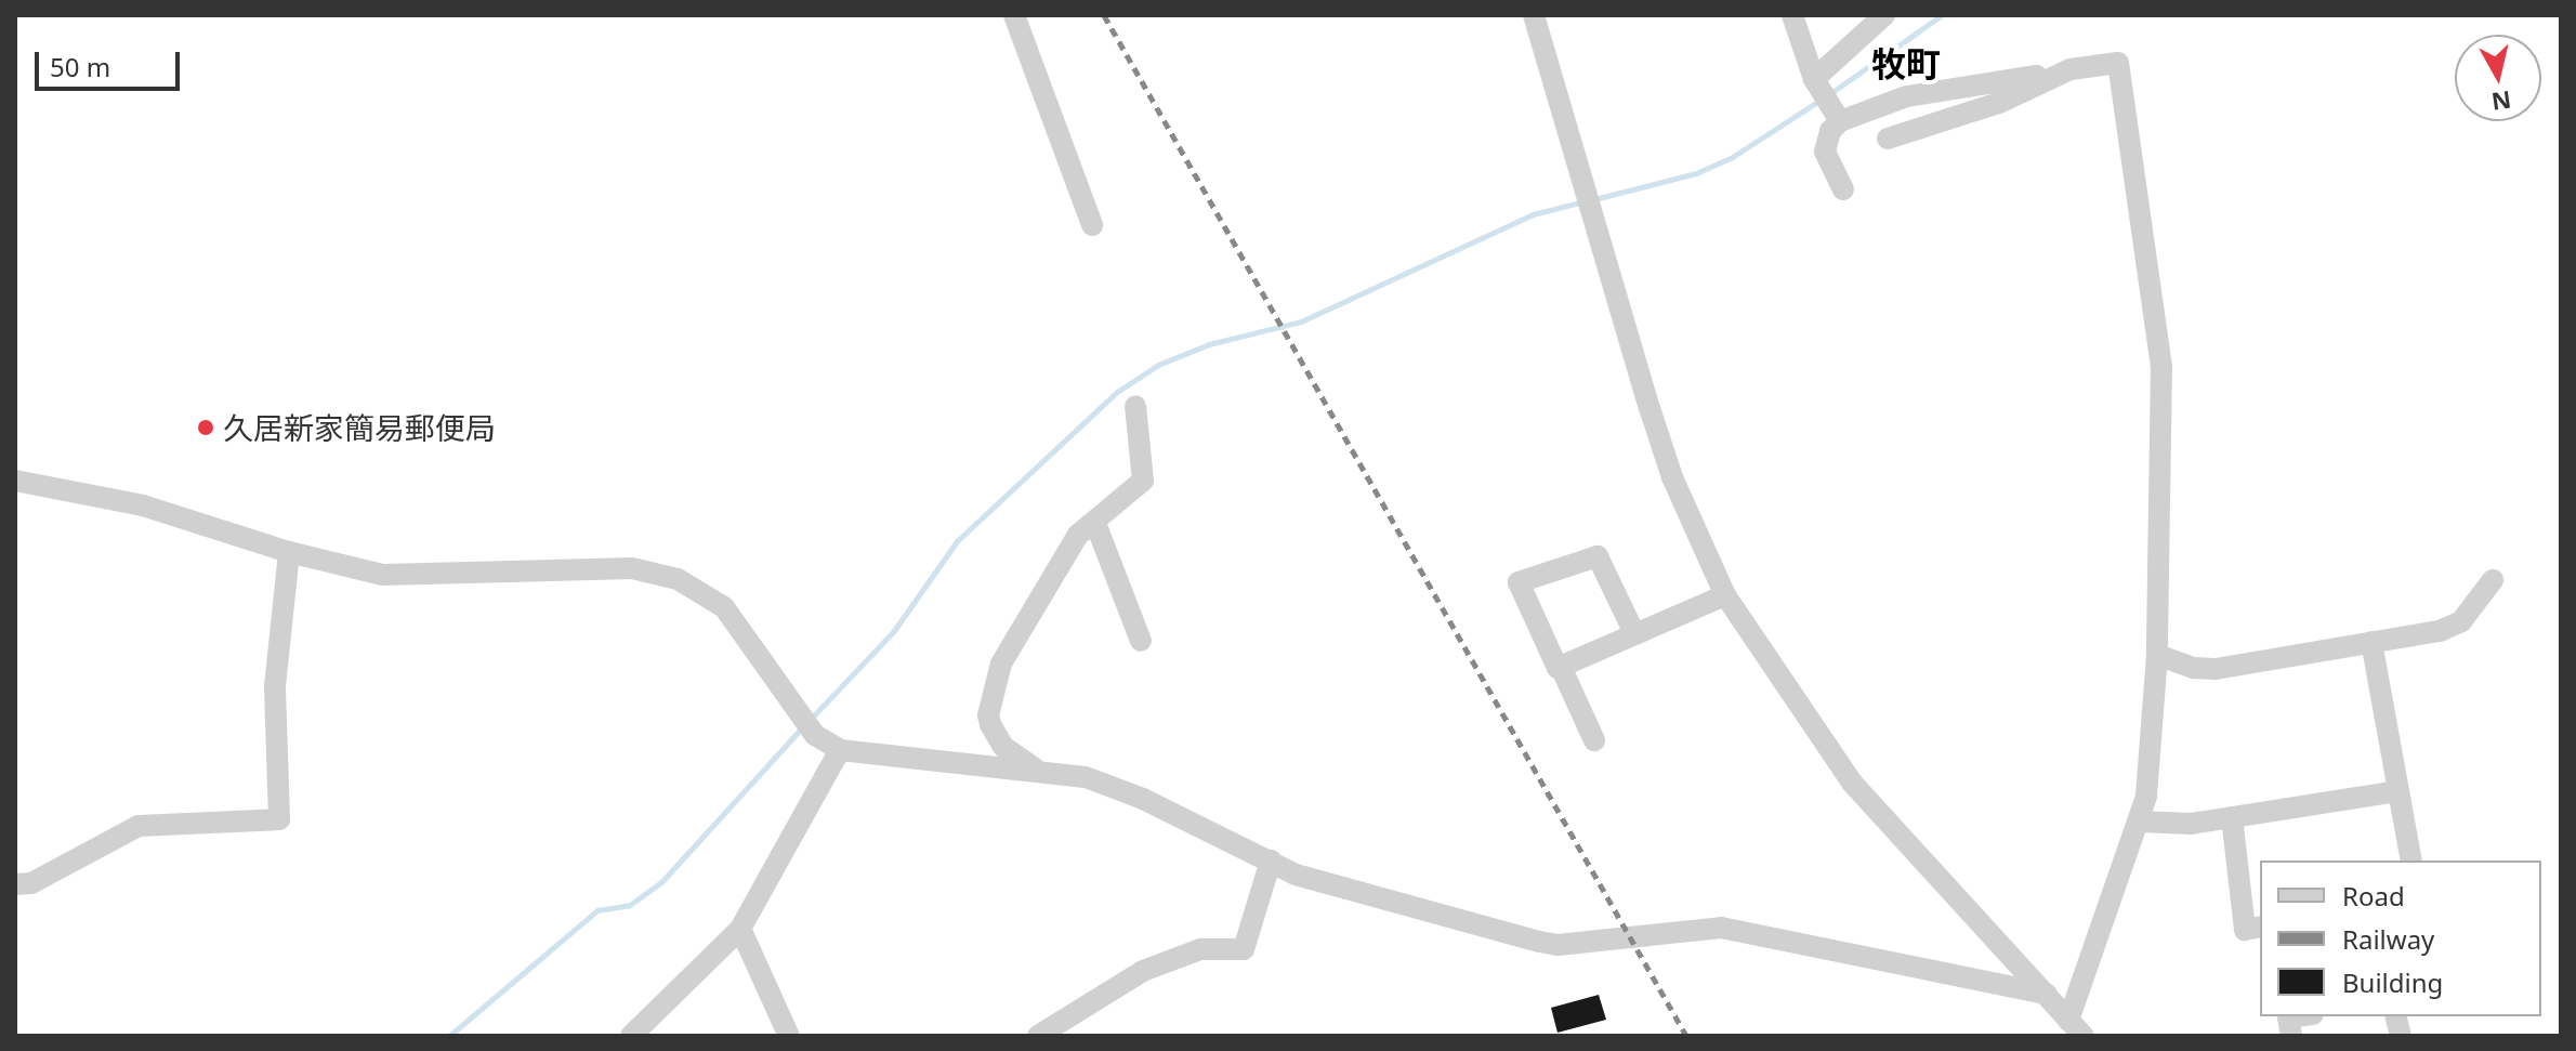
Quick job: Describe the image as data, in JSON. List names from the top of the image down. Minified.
{"districts":["牧町"],"places":["久居新家簡易郵便局"],"legend":["Road","Railway","Building"],"scale_bar":"50 m","north":"bottom"}
